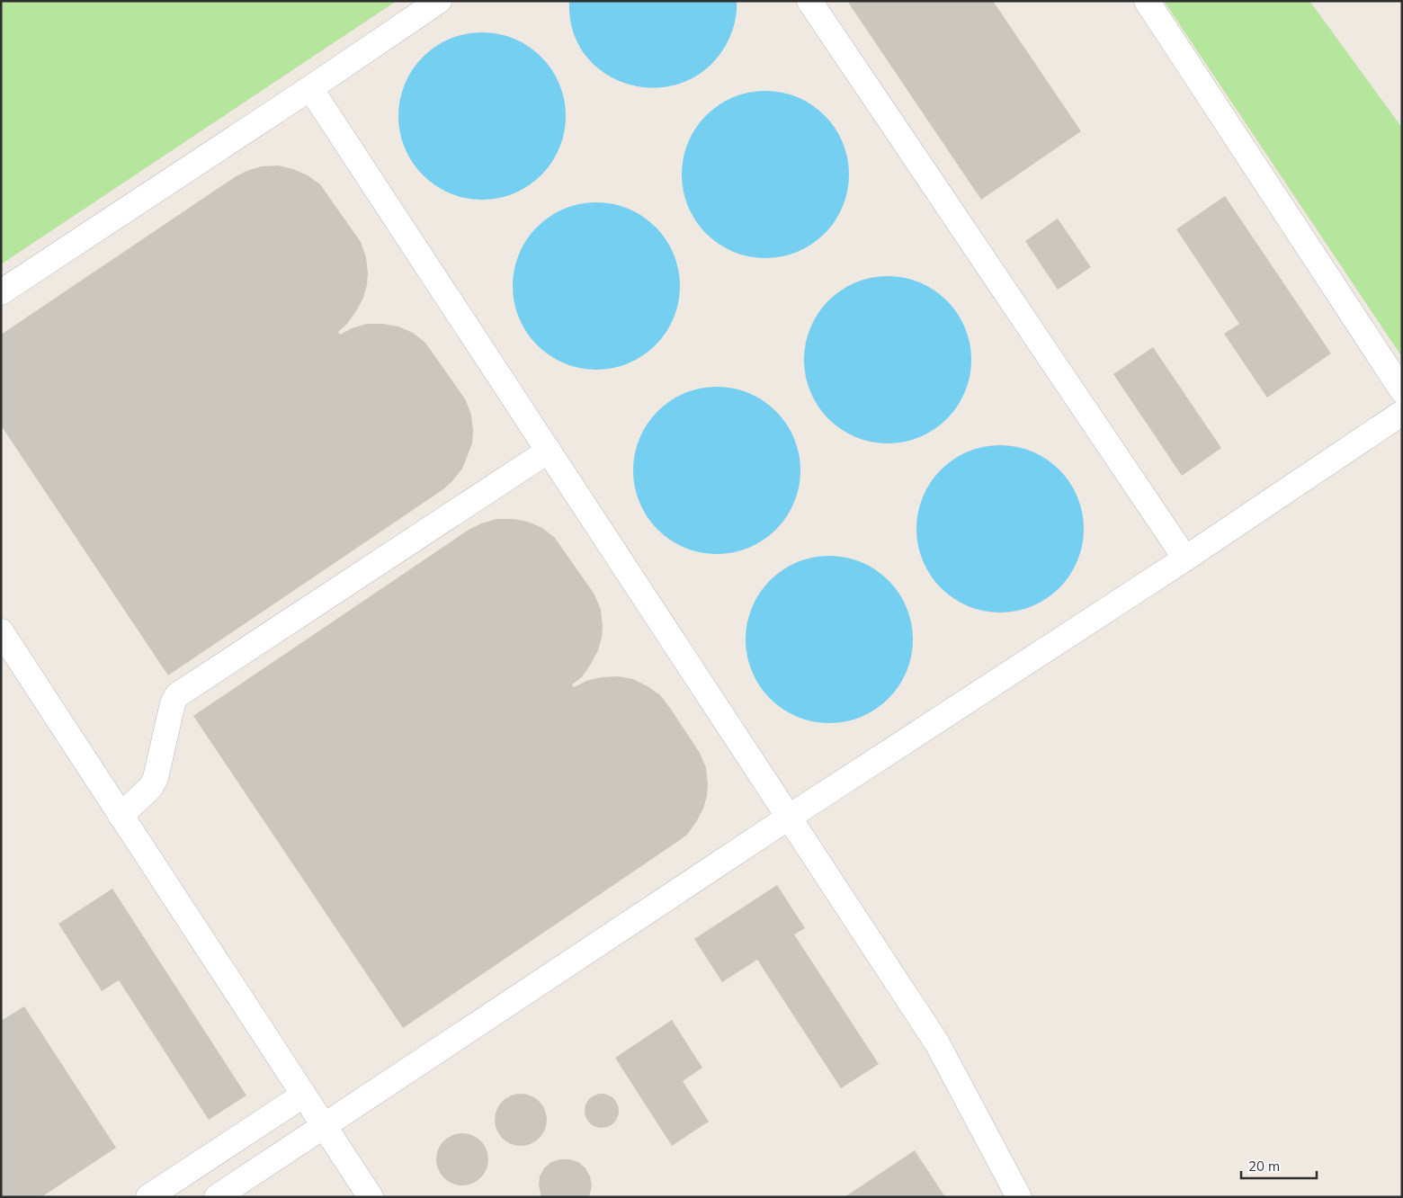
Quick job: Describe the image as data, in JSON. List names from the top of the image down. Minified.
{"scale_bar":"20 m"}
